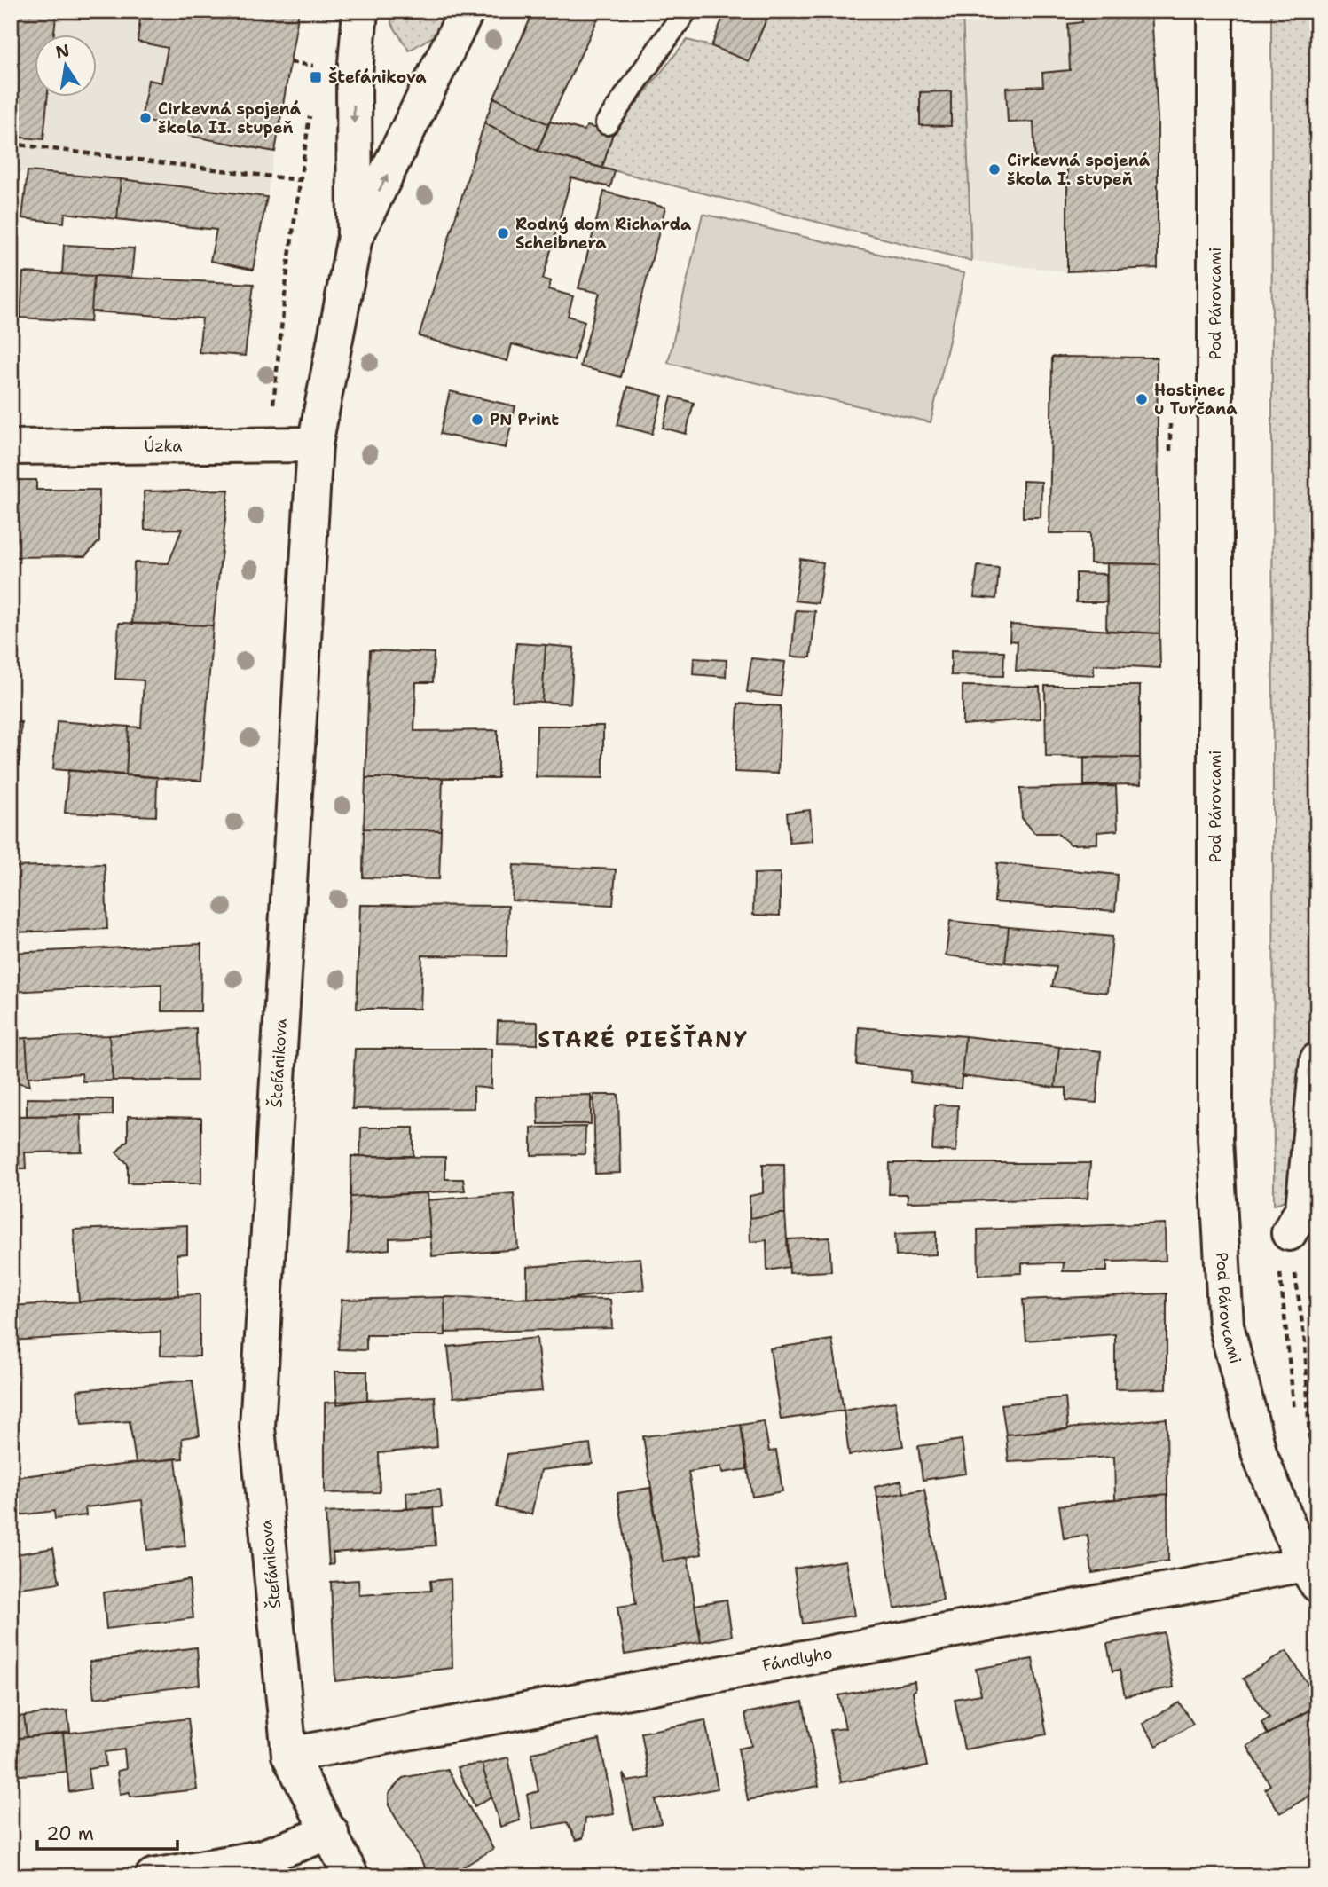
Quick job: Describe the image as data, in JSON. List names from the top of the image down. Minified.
{"streets":{"street":["Pod Párovcami","Úzka","Štefánikova","Fándlyho"]},"crossings":[["Pod Párovcami","Fándlyho"],["Úzka","Štefánikova"],["Štefánikova","Fándlyho"]],"districts":["STARÉ PIEŠŤANY"],"places":{"transit":["Štefánikova"],"other":["Cirkevná spojená škola II. stupeň","Cirkevná spojená škola I. stupeň","Rodný dom Richarda Scheibnera","Hostinec u Turčana","PN Print"]},"scale_bar":"20 m","north":"top"}
